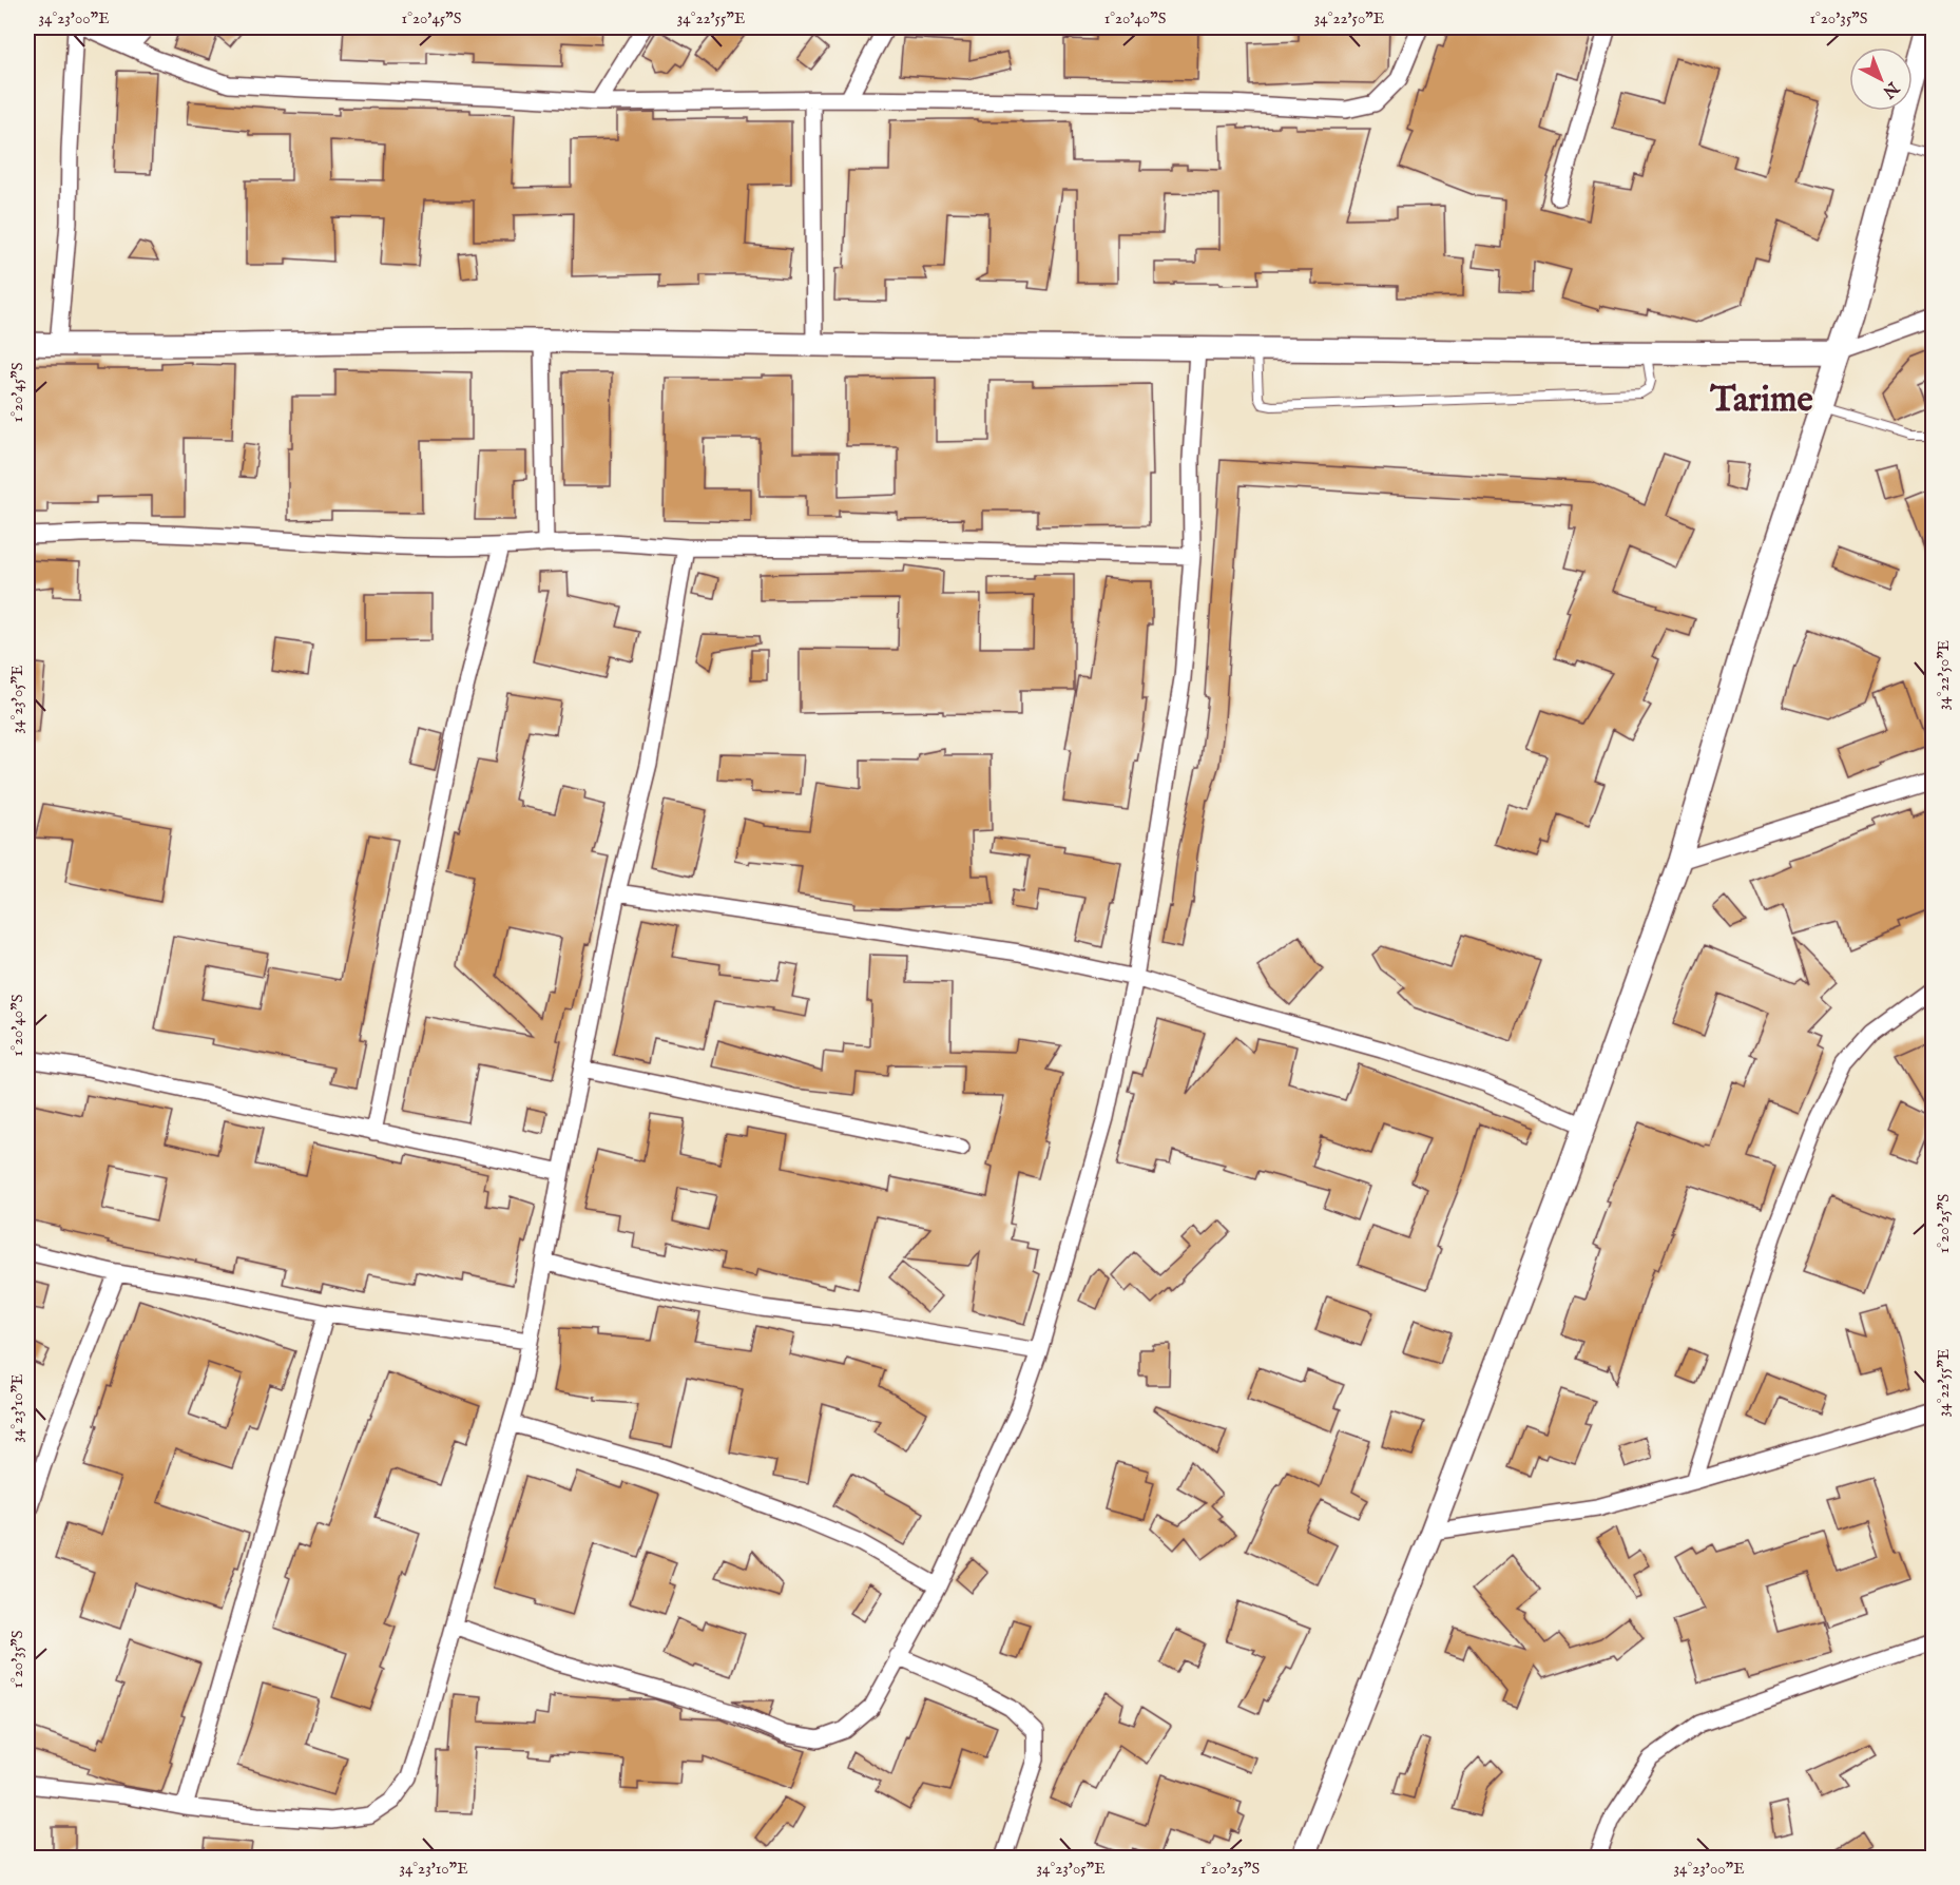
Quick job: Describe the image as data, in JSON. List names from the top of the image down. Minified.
{"districts":["Tarime"],"north":"bottom right","coordinates":["34°23'00\"E","1°20'45\"S","34°22'55\"E","1°20'40\"S","34°22'50\"E","1°20'35\"S","34°23'05\"E","1°20'25\"S","34°23'10\"E"]}
